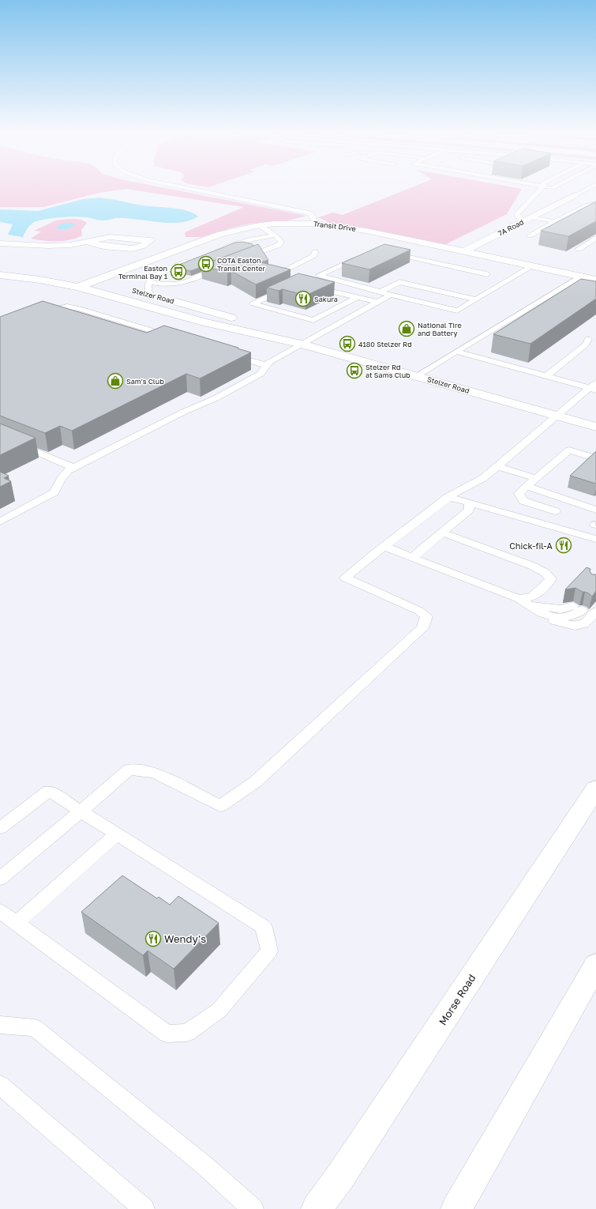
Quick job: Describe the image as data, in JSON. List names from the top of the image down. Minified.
{"streets":{"main road":["Transit Drive","7A Road","Stelzer Road","Morse Road"]},"crossings":[["Transit Drive","7A Road"],["Transit Drive","Stelzer Road"]],"places":{"bus stop":["COTA Easton Transit Center","Easton Terminal Bay 1","4180 Stelzer Rd","Stelzer Rd at Sams Club"],"restaurant":["Sakura","Chick-fil-A","Wendy's"],"shop":["National Tire and Battery","Sam's Club"]}}
